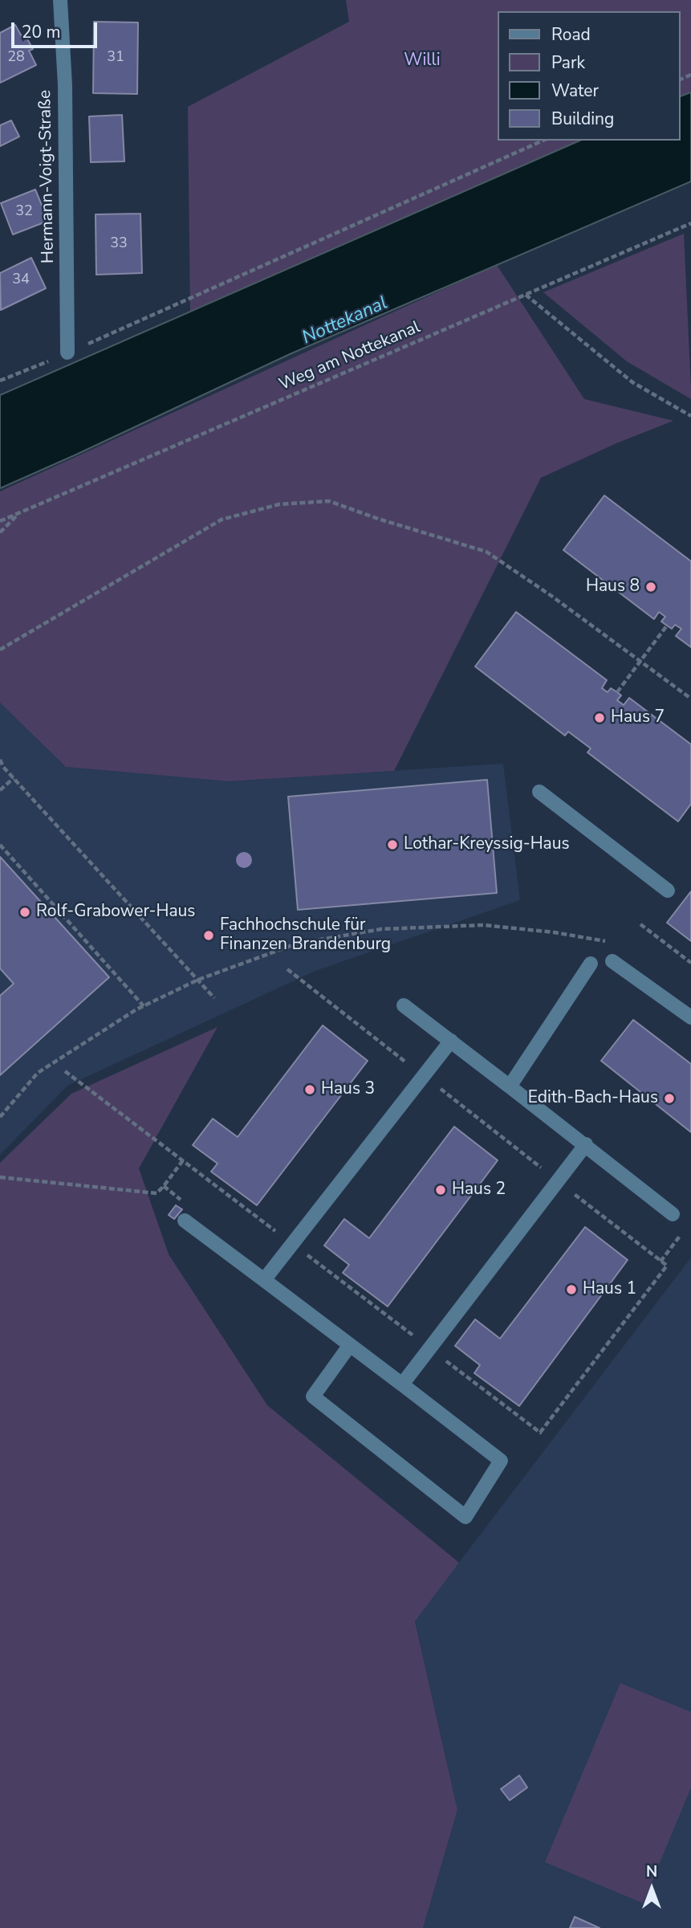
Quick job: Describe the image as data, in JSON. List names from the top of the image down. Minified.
{"streets":{"street":["Hermann-Voigt-Straße"],"path":["Weg am Nottekanal"]},"water":["Nottekanal"],"parks":["Willi"],"places":["Haus 8","Haus 7","Lothar-Kreyssig-Haus","Rolf-Grabower-Haus","Fachhochschule für Finanzen Brandenburg","Haus 3","Edith-Bach-Haus","Haus 2","Haus 1"],"house_numbers":["28","31","32","33","34"],"legend":["Road","Park","Water","Building"],"scale_bar":"20 m","north":"top"}
